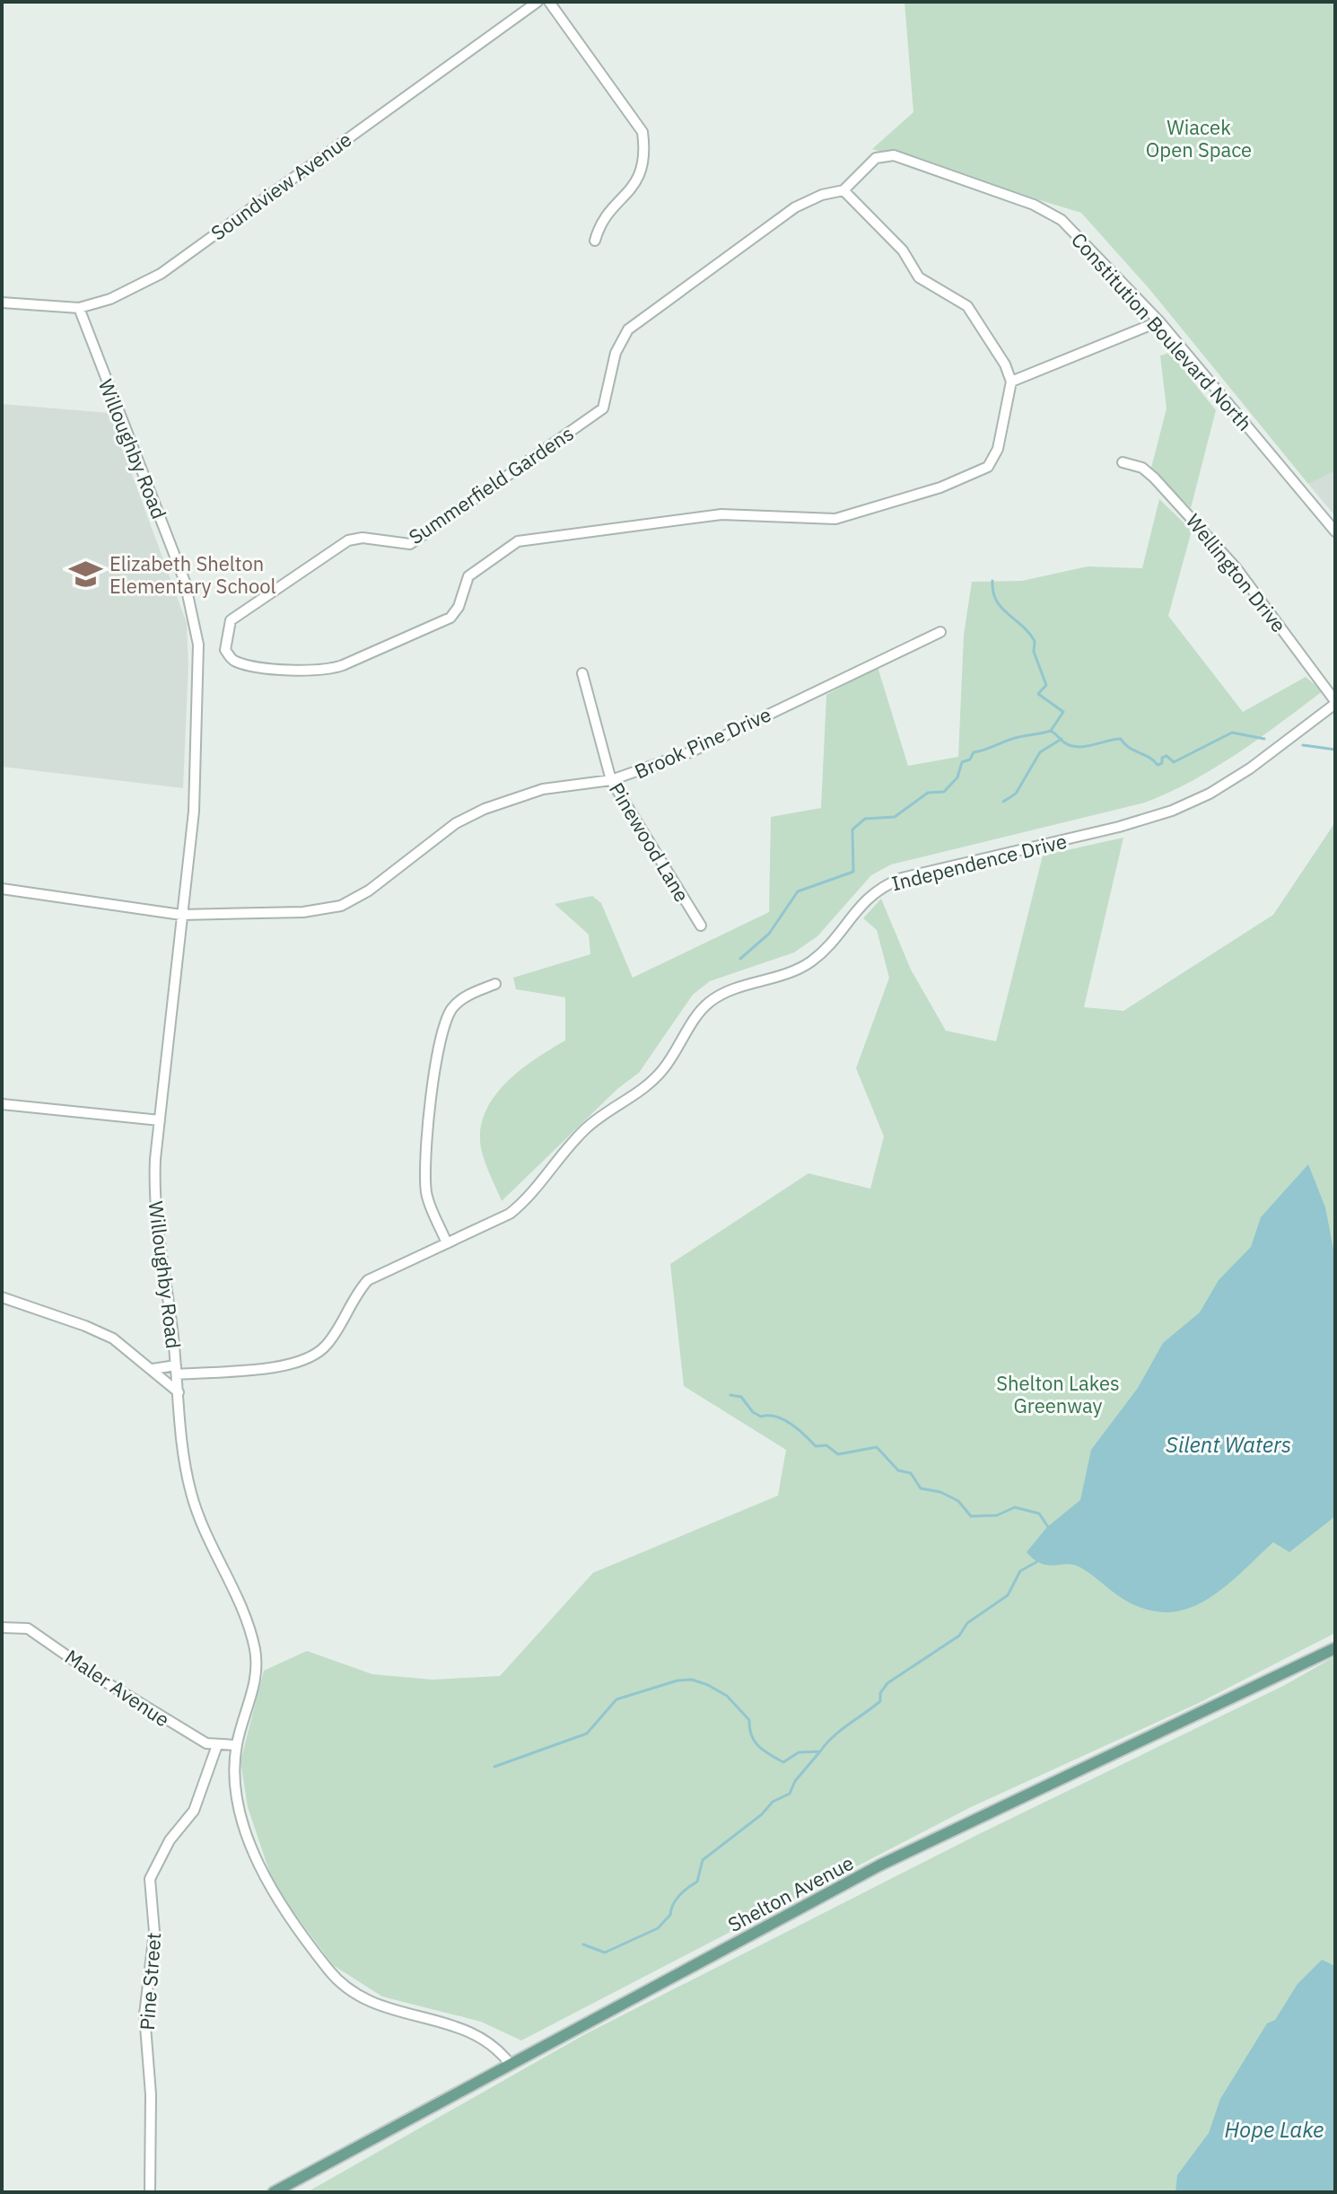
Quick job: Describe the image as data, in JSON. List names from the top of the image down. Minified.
{"streets":{"main road":["Shelton Avenue"],"street":["Soundview Avenue","Constitution Boulevard North","Willoughby Road","Summerfield Gardens","Wellington Drive","Brook Pine Drive","Pinewood Lane","Independence Drive","Maler Avenue","Pine Street"]},"crossings":[["Soundview Avenue","Willoughby Road"],["Constitution Boulevard North","Summerfield Gardens"],["Willoughby Road","Brook Pine Drive"],["Willoughby Road","Independence Drive"],["Willoughby Road","Maler Avenue"],["Willoughby Road","Shelton Avenue"],["Wellington Drive","Independence Drive"],["Brook Pine Drive","Pinewood Lane"],["Maler Avenue","Pine Street"]],"water":["Silent Waters","Hope Lake"],"parks":["Wiacek Open Space","Shelton Lakes Greenway"],"places":{"school or university":["Elizabeth Shelton Elementary School"]}}
